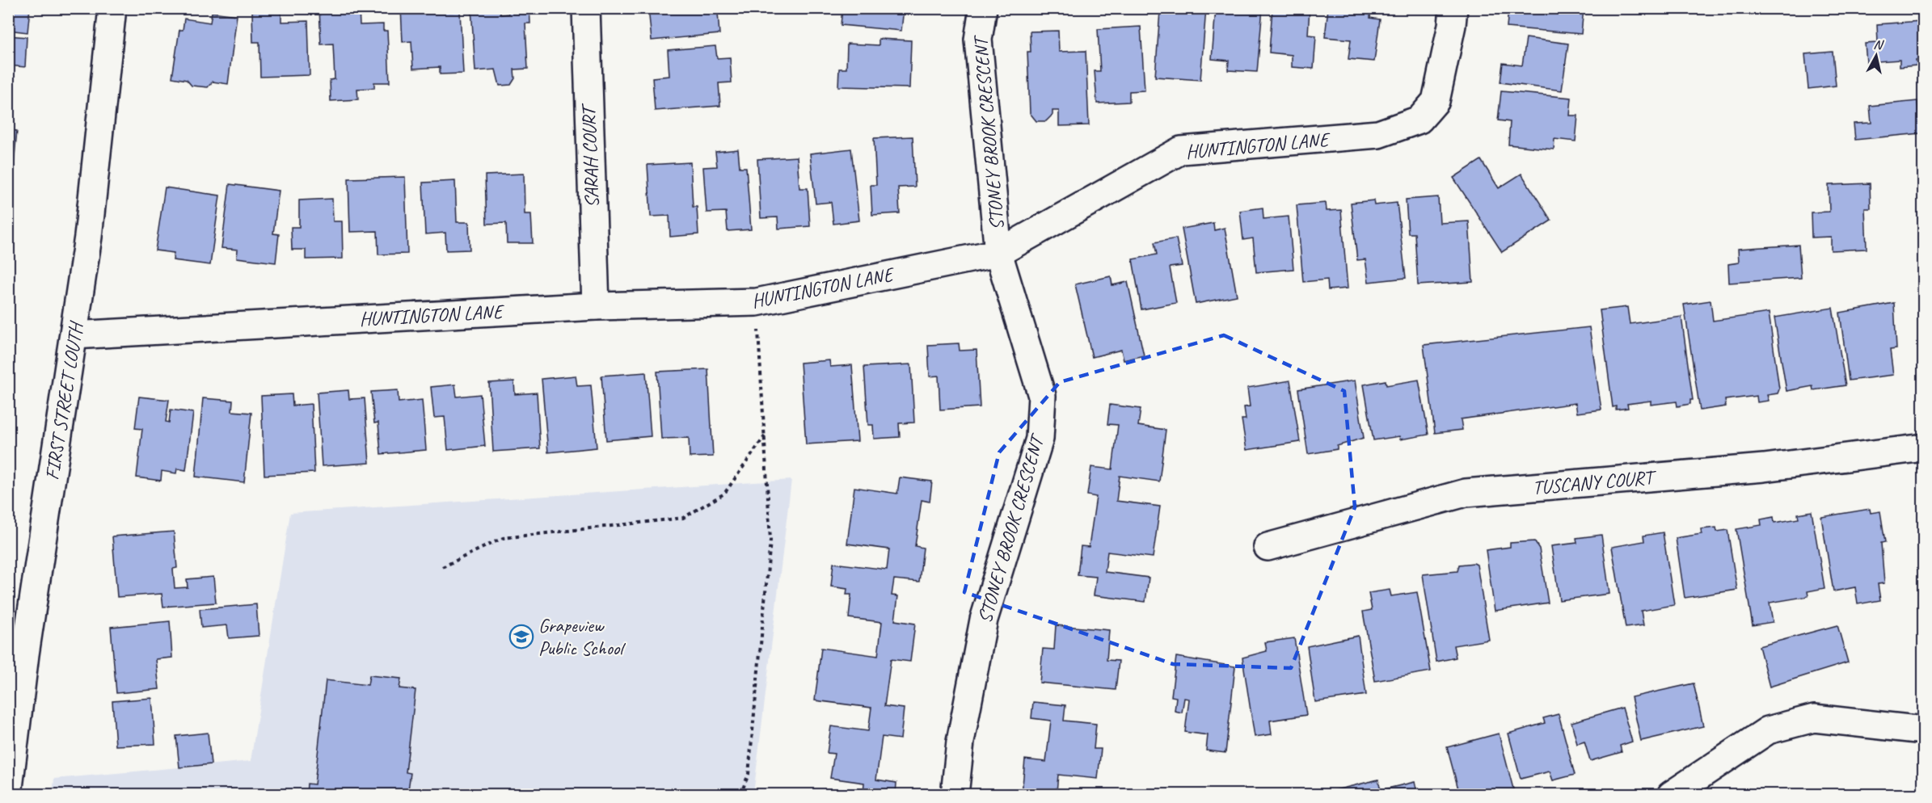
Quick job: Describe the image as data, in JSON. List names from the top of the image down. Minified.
{"streets":{"street":["STONEY BROOK CRESCENT","HUNTINGTON LANE","SARAH COURT","FIRST STREET LOUTH","TUSCANY COURT"]},"crossings":[["STONEY BROOK CRESCENT","HUNTINGTON LANE"],["HUNTINGTON LANE","SARAH COURT"],["HUNTINGTON LANE","FIRST STREET LOUTH"]],"places":{"school or university":["Grapeview Public School"]},"north":"top"}
